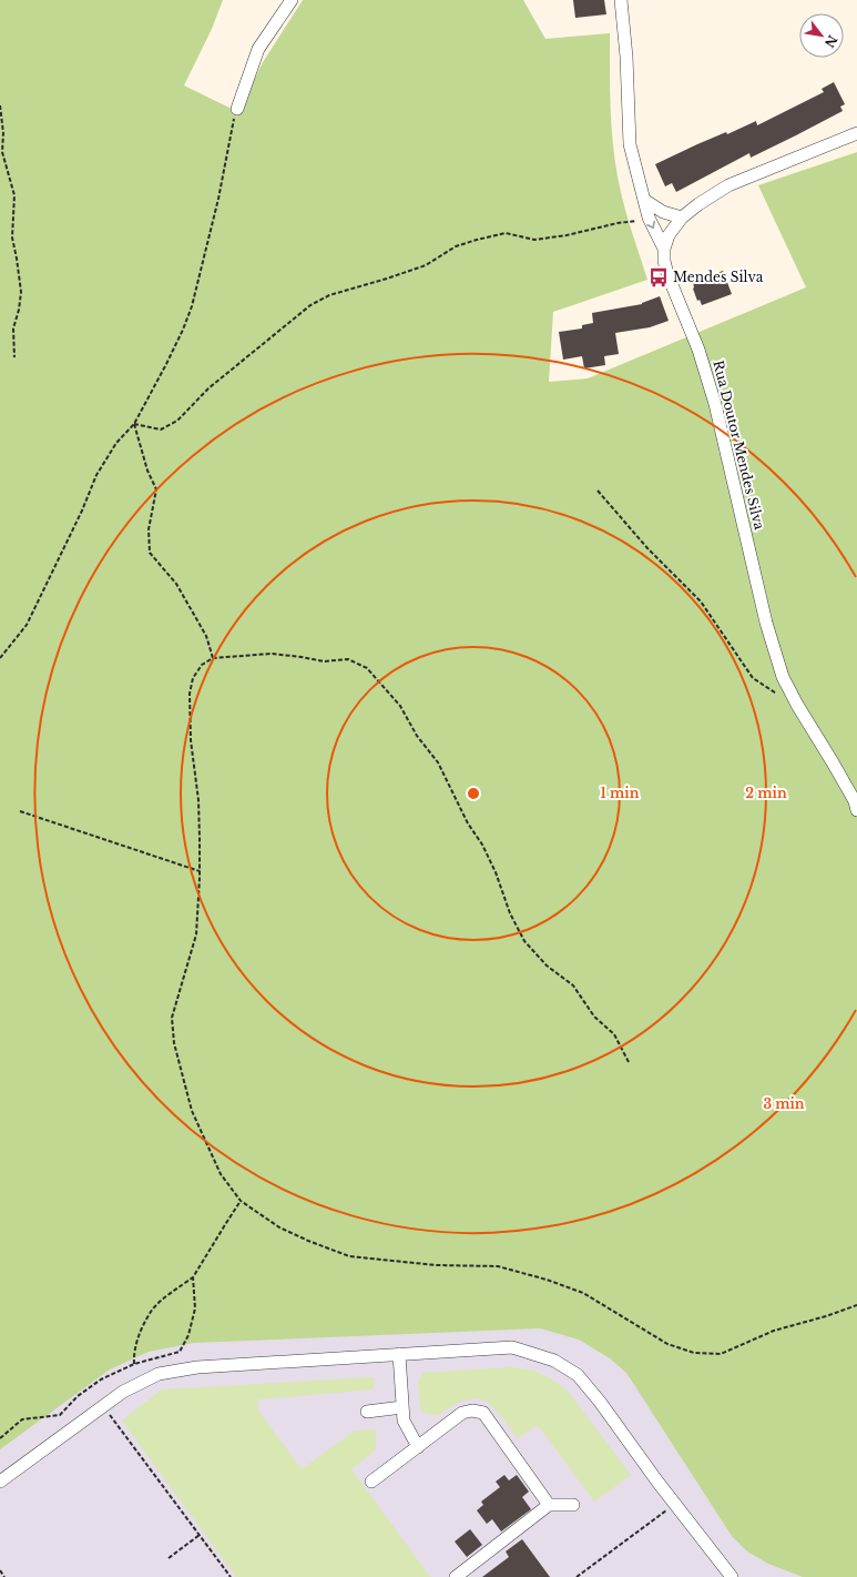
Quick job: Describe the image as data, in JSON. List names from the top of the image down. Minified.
{"streets":{"street":["Rua Doutor Mendes Silva"]},"places":{"bus stop":["Mendes Silva"]},"north":"bottom right","rings":["1 min","2 min","3 min"]}
